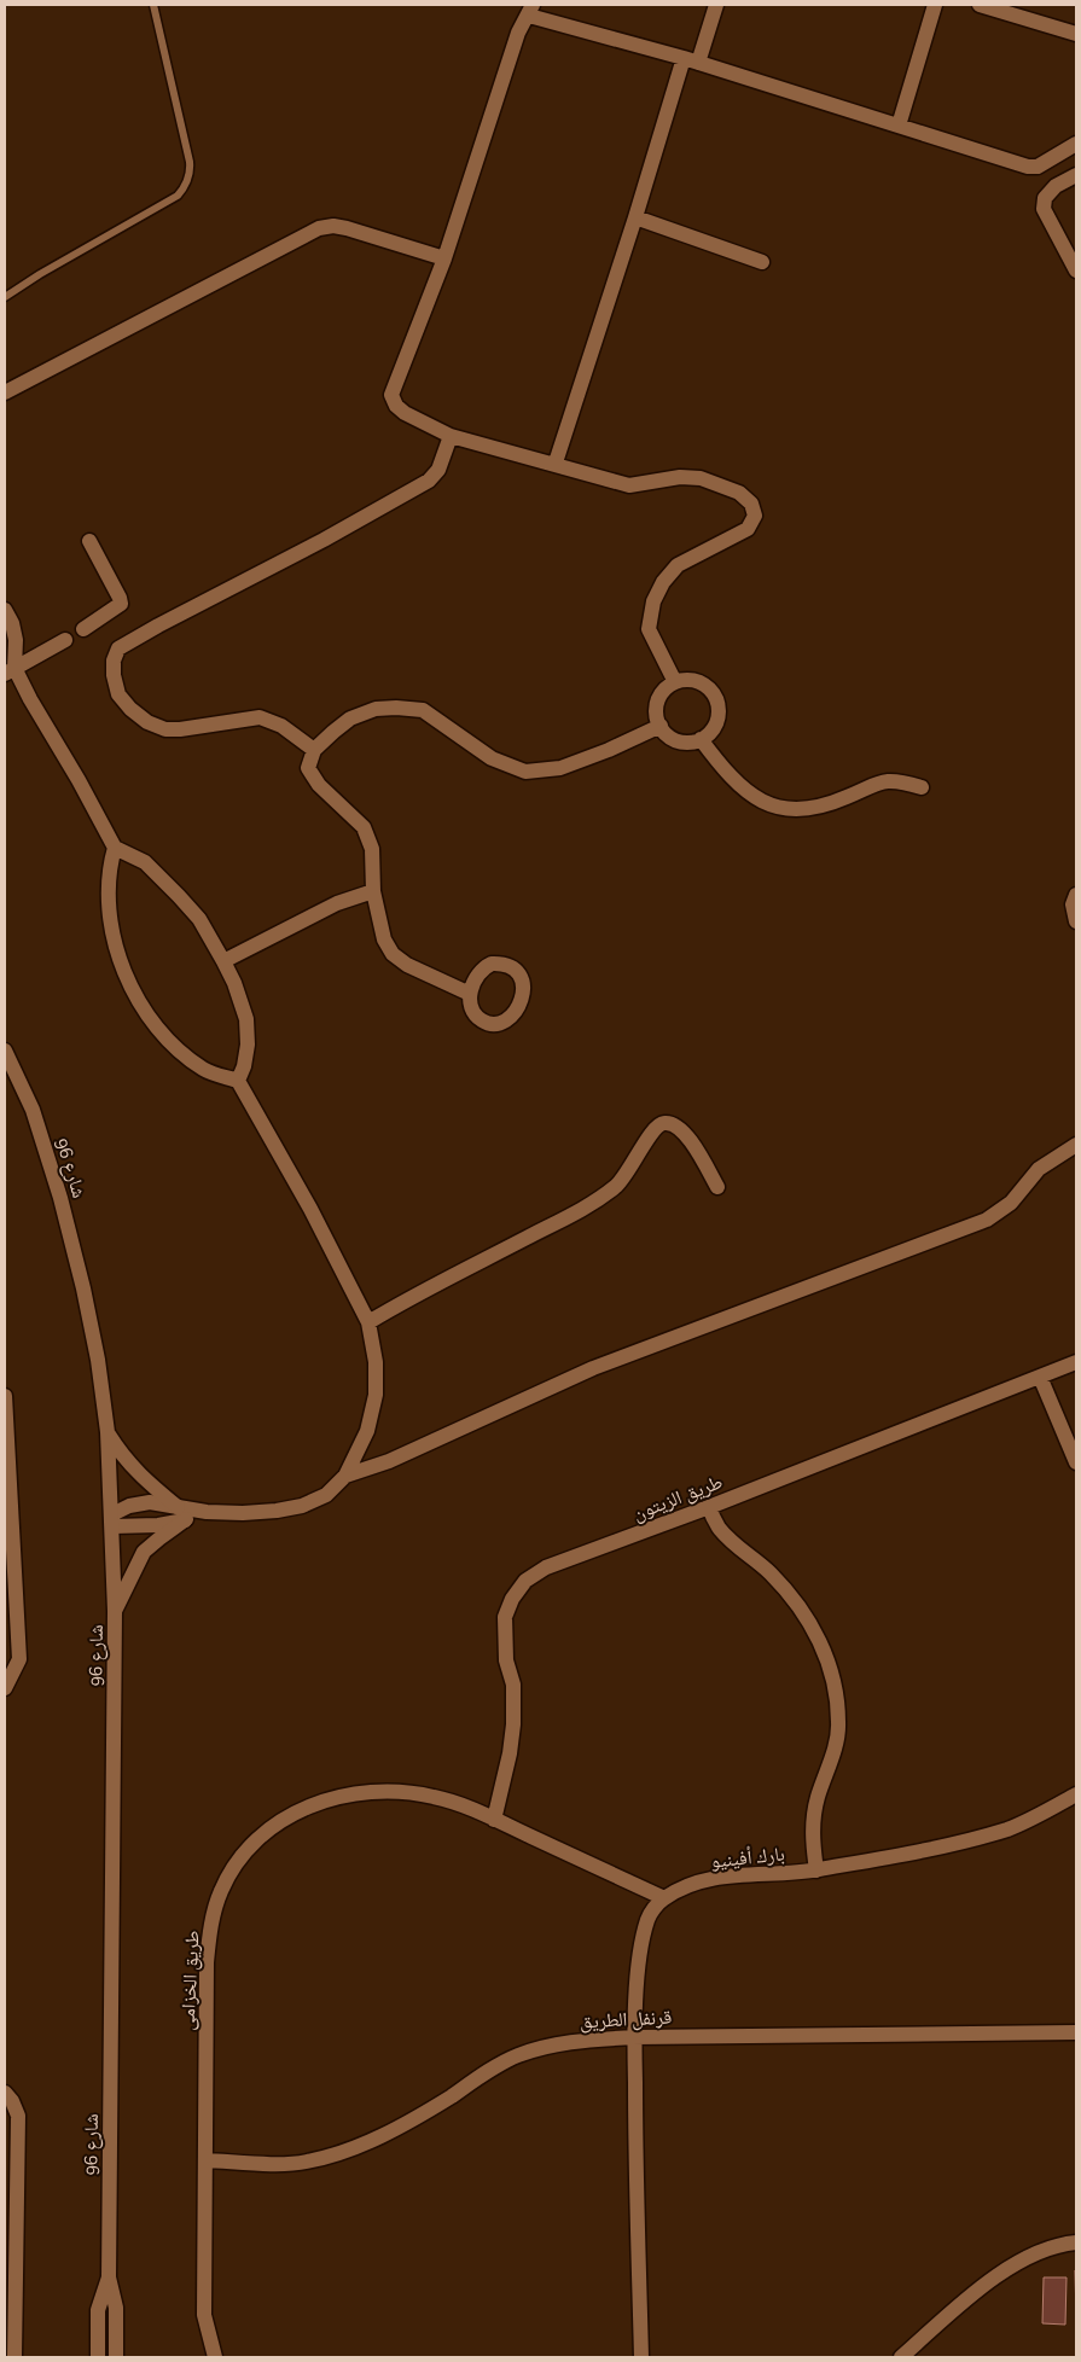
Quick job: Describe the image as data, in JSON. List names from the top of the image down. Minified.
{"streets":{"street":["شارع 96","طريق الزيتون","بارك أفينيو","طريق الخزامى","قرنفل الطريق"]},"crossings":[["طريق الزيتون","طريق الخزامى"],["بارك أفينيو","طريق الخزامى"],["بارك أفينيو","قرنفل الطريق"],["طريق الخزامى","قرنفل الطريق"]]}
